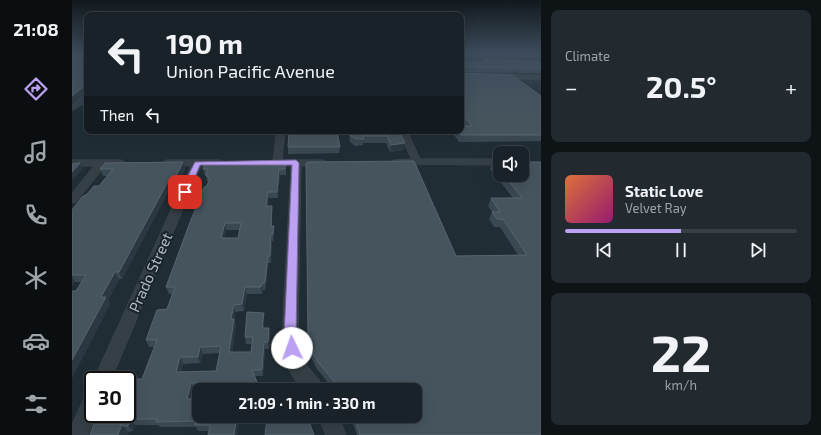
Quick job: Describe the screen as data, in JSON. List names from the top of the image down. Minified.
{"streets":{"street":["Prado Street"]},"page":{"tabs":"21:08","tile":["Climate",["22","km/h"]],"turn":["190 m","Union Pacific Avenue"],"heat":["−","20.5°","+"],"then":"Then","song":["Static Love","Velvet Ray"],"limit":"30","trip":"21:09 · 1 min · 330 m"}}
